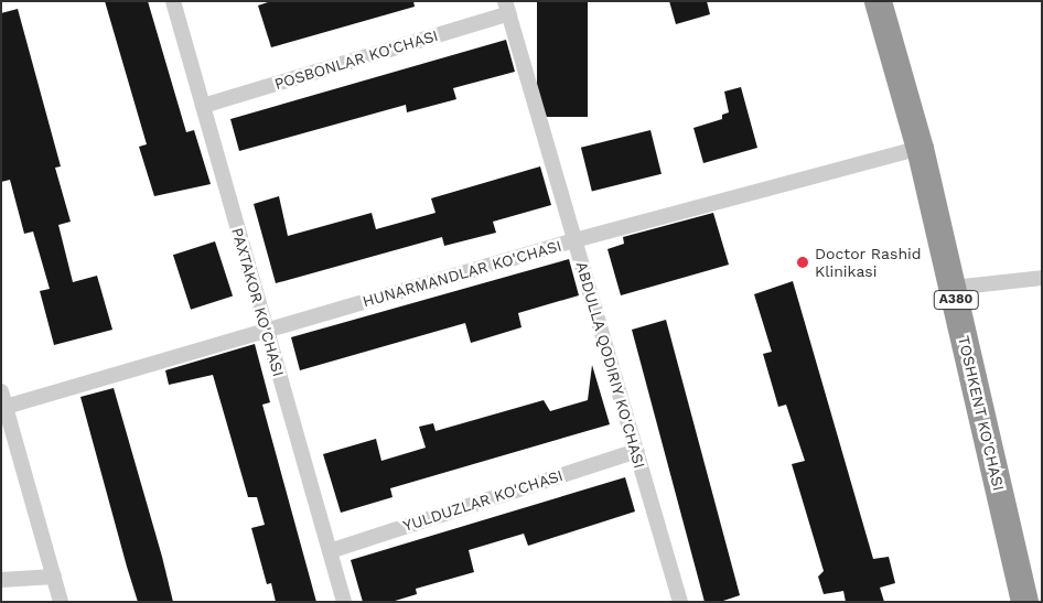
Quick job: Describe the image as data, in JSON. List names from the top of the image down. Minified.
{"streets":{"highway":["A380","TOSHKENT KO'CHASI"],"street":["POSBONLAR KO'CHASI","HUNARMANDLAR KO'CHASI","PAXTAKOR KO'CHASI","ABDULLA QODIRIY KO'CHASI","YULDUZLAR KO'CHASI"]},"crossings":[["POSBONLAR KO'CHASI","PAXTAKOR KO'CHASI"],["POSBONLAR KO'CHASI","ABDULLA QODIRIY KO'CHASI"],["HUNARMANDLAR KO'CHASI","PAXTAKOR KO'CHASI"],["HUNARMANDLAR KO'CHASI","ABDULLA QODIRIY KO'CHASI"],["HUNARMANDLAR KO'CHASI","TOSHKENT KO'CHASI"],["PAXTAKOR KO'CHASI","YULDUZLAR KO'CHASI"],["ABDULLA QODIRIY KO'CHASI","YULDUZLAR KO'CHASI"]],"places":["Doctor Rashid Klinikasi"]}
